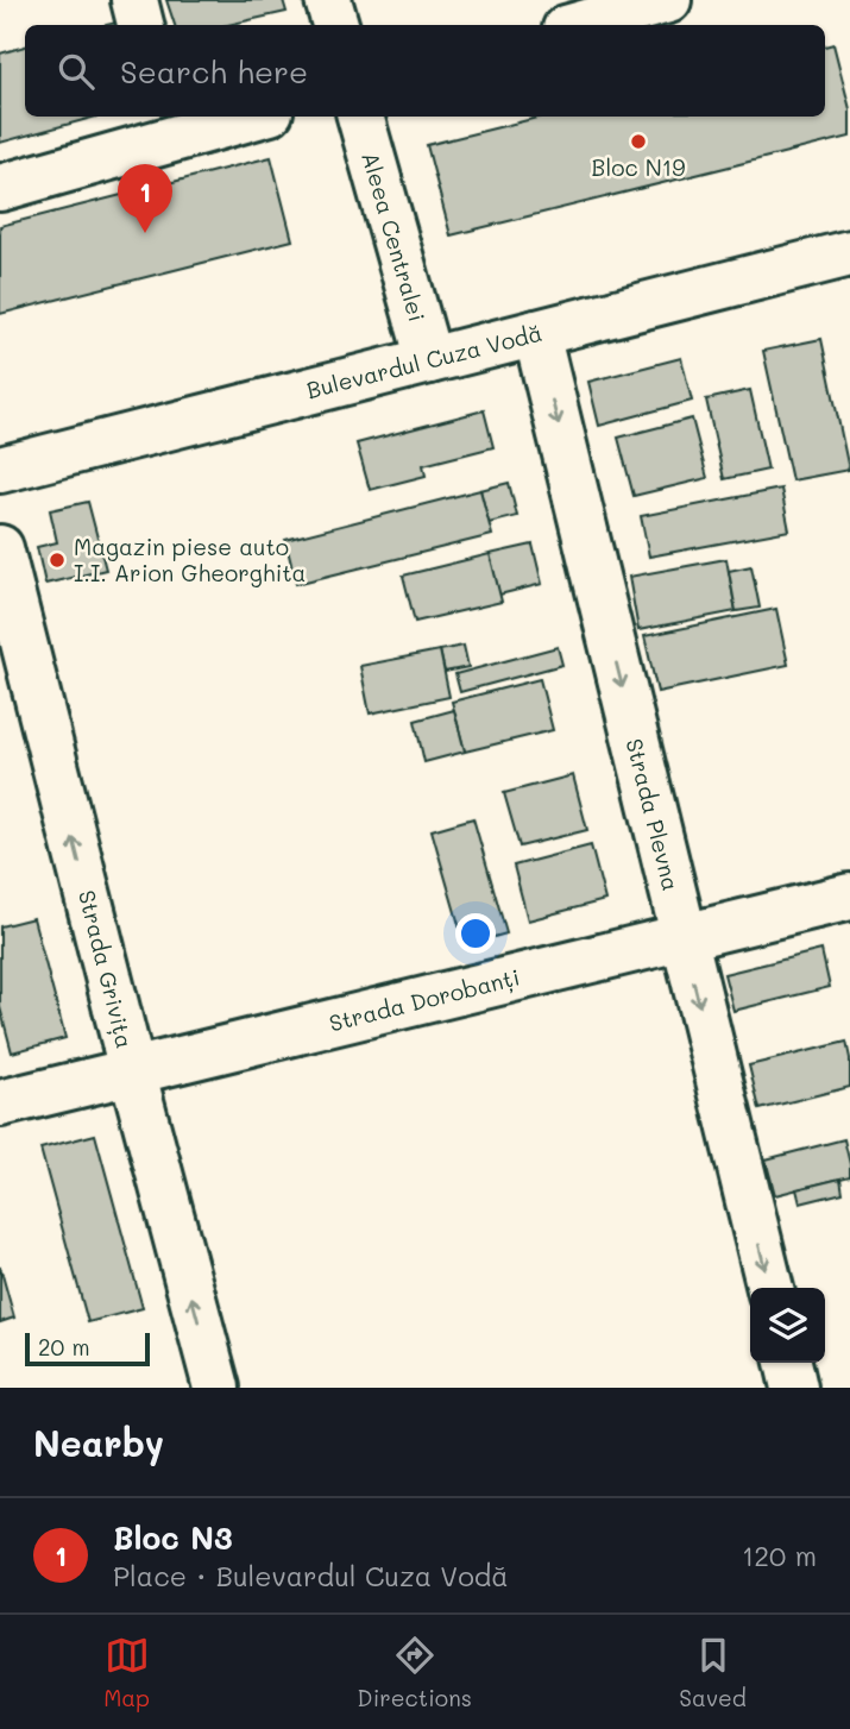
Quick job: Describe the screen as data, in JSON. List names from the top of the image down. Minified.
{"streets":{"street":["Aleea Centralei","Bulevardul Cuza Vodă","Strada Plevna","Strada Grivița","Strada Dorobanți"]},"crossings":[["Aleea Centralei","Bulevardul Cuza Vodă"],["Bulevardul Cuza Vodă","Strada Plevna"],["Strada Plevna","Strada Dorobanți"],["Strada Grivița","Strada Dorobanți"]],"one_way":["Strada Plevna","Strada Grivița"],"places":["Bloc N19","Magazin piese auto I.I. Arion Gheorghita"],"scale_bar":"20 m","page":{"search":"Search here","pins":"1","scale":"20 m","heading":"Nearby","list":[{"mark":"1","name":"Bloc N3","note":"Place · Bulevardul Cuza Vodă","value":"120 m"}],"nav":["Map","Directions","Saved"]}}
